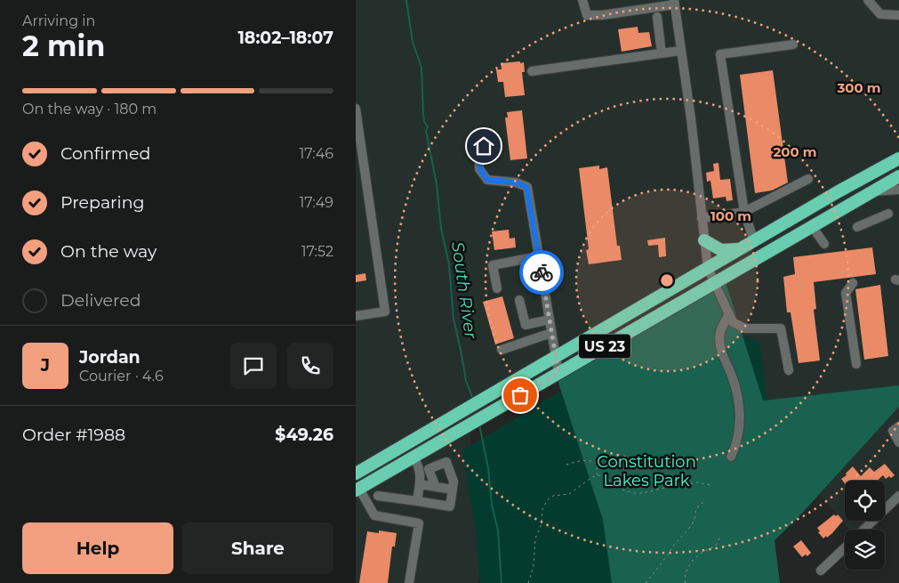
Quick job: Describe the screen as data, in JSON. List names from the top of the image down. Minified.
{"streets":{"highway":["US 23"]},"water":["South River"],"parks":["Constitution Lakes Park"],"page":{"heading":["2 min","Arriving in","18:02–18:07"],"panel":["Jordan","Courier · 4.6","Order #1988","$49.26"],"bar":"On the way · 180 m","list":[["Confirmed","17:46"],["Preparing","17:49"],["On the way","17:52"],"Delivered"],"round":"J","buttons":["Help","Share"]},"rings":["300 m","200 m","100 m"]}
